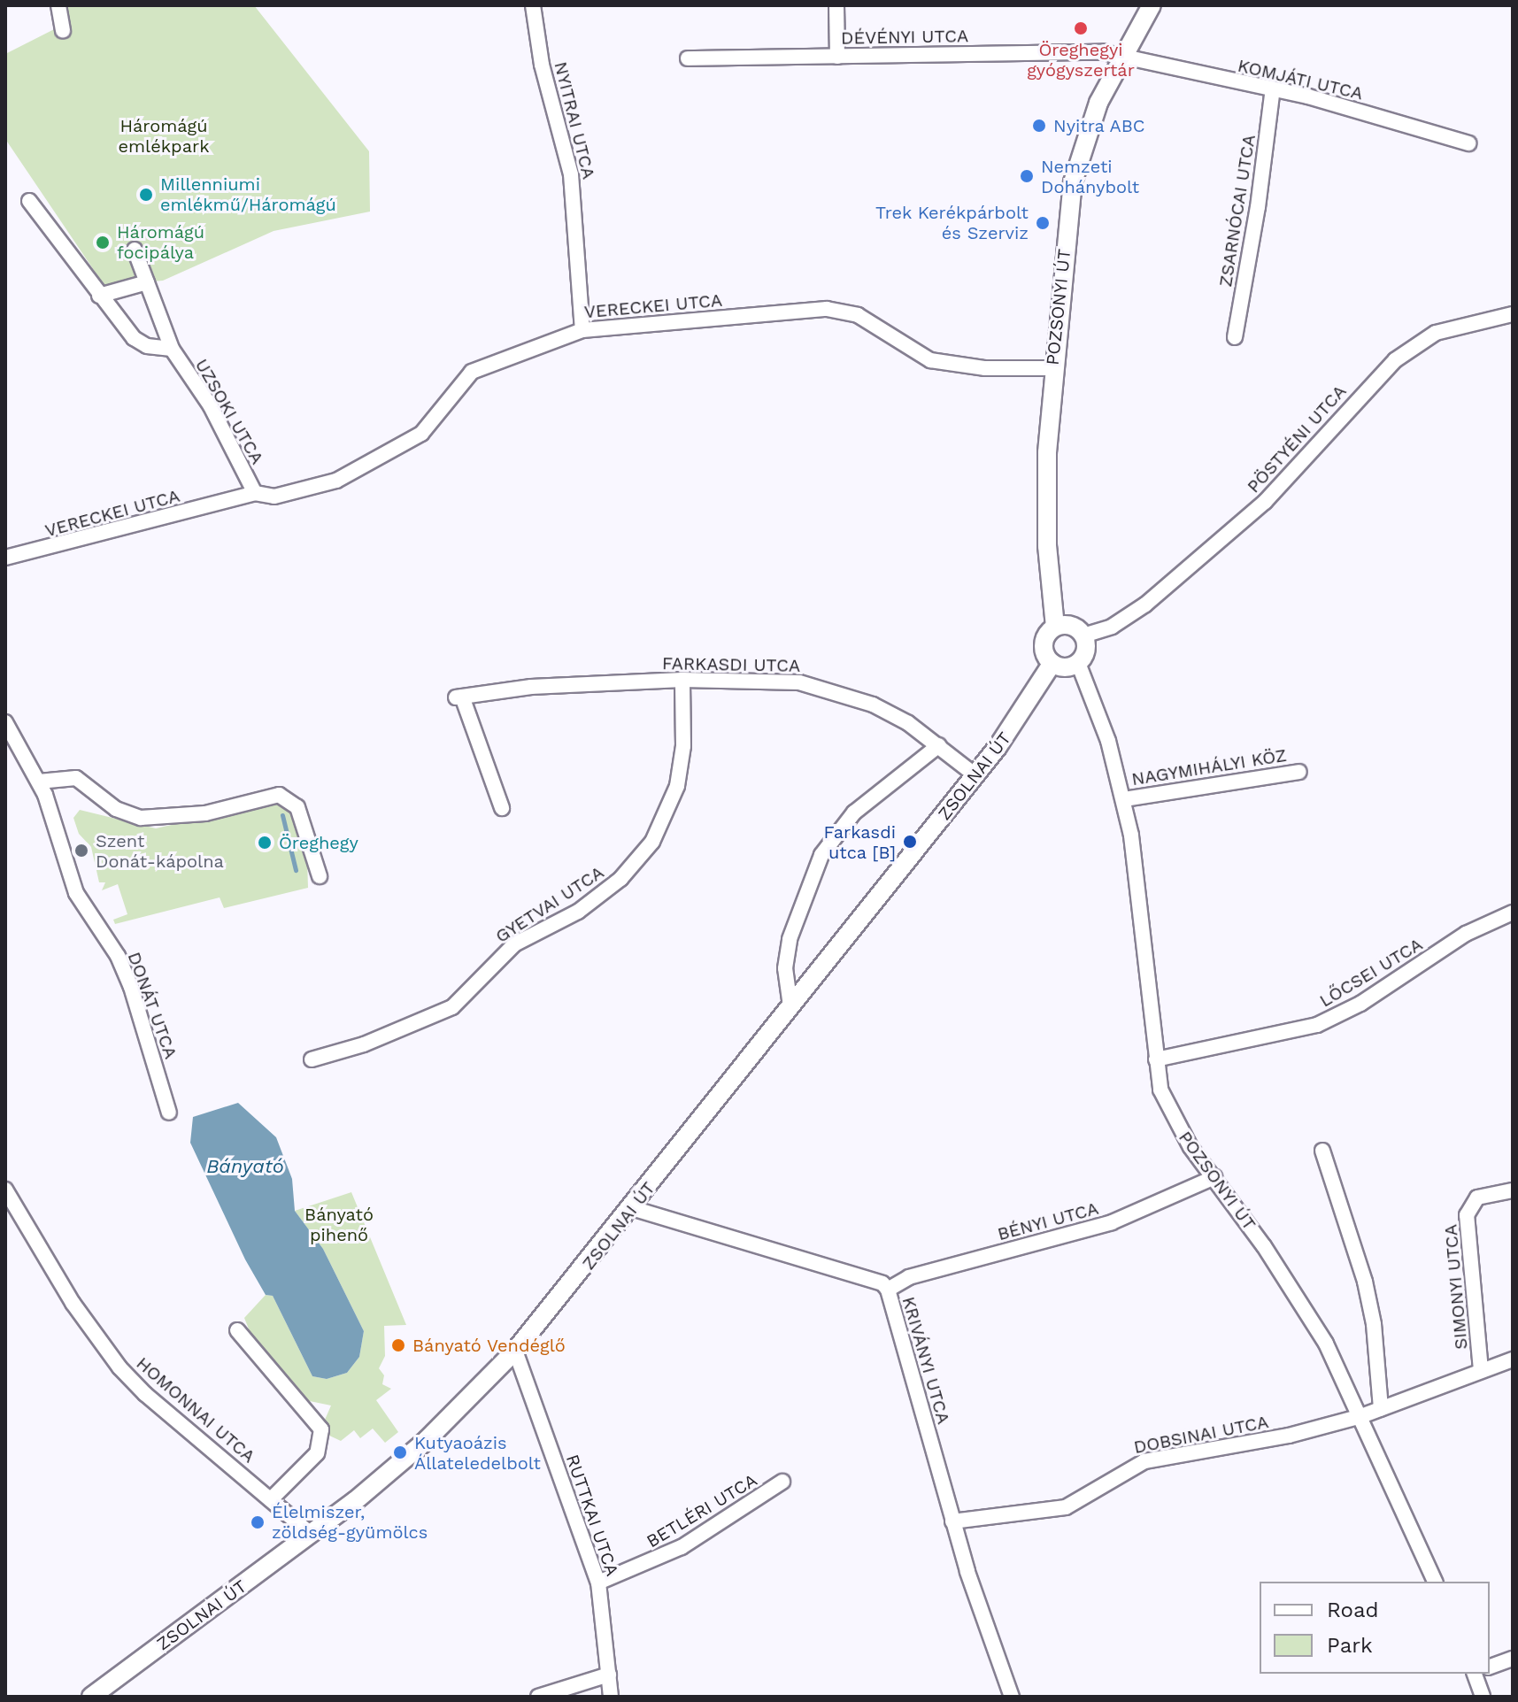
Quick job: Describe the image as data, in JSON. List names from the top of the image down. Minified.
{"streets":{"street":["DÉVÉNYI UTCA","KOMJÁTI UTCA","NYITRAI UTCA","ZSARNÓCAI UTCA","VERECKEI UTCA","POZSONYI ÚT","UZSOKI UTCA","PÖSTYÉNI UTCA","FARKASDI UTCA","NAGYMIHÁLYI KÖZ","ZSOLNAI ÚT","GYETVAI UTCA","LŐCSEI UTCA","DONÁT UTCA","BÉNYI UTCA","SIMONYI UTCA","KRIVÁNYI UTCA","HOMONNAI UTCA","DOBSINAI UTCA","BETLÉRI UTCA","RUTTKAI UTCA"]},"crossings":[["DÉVÉNYI UTCA","KOMJÁTI UTCA"],["DÉVÉNYI UTCA","POZSONYI ÚT"],["KOMJÁTI UTCA","ZSARNÓCAI UTCA"],["KOMJÁTI UTCA","POZSONYI ÚT"],["NYITRAI UTCA","VERECKEI UTCA"],["VERECKEI UTCA","POZSONYI ÚT"],["VERECKEI UTCA","UZSOKI UTCA"],["POZSONYI ÚT","PÖSTYÉNI UTCA"],["POZSONYI ÚT","NAGYMIHÁLYI KÖZ"],["POZSONYI ÚT","ZSOLNAI ÚT"],["POZSONYI ÚT","LŐCSEI UTCA"],["POZSONYI ÚT","BÉNYI UTCA"],["POZSONYI ÚT","DOBSINAI UTCA"],["PÖSTYÉNI UTCA","ZSOLNAI ÚT"],["FARKASDI UTCA","ZSOLNAI ÚT"],["FARKASDI UTCA","GYETVAI UTCA"],["ZSOLNAI ÚT","KRIVÁNYI UTCA"],["ZSOLNAI ÚT","HOMONNAI UTCA"],["ZSOLNAI ÚT","RUTTKAI UTCA"],["BÉNYI UTCA","KRIVÁNYI UTCA"],["SIMONYI UTCA","DOBSINAI UTCA"],["KRIVÁNYI UTCA","DOBSINAI UTCA"],["BETLÉRI UTCA","RUTTKAI UTCA"]],"water":["Bányató"],"parks":["Háromágú emlékpark","Bányató pihenő"],"places":["Öreghegyi gyógyszertár","Nyitra ABC","Nemzeti Dohánybolt","Millenniumi emlékmű/Háromágú","Trek Kerékpárbolt és Szerviz","Háromágú focipálya","Farkasdi utca [B]","Öreghegy","Szent Donát-kápolna","Bányató Vendéglő","Kutyaoázis Állateledelbolt","Élelmiszer, zöldség-gyümölcs"],"legend":["Road","Park"]}
